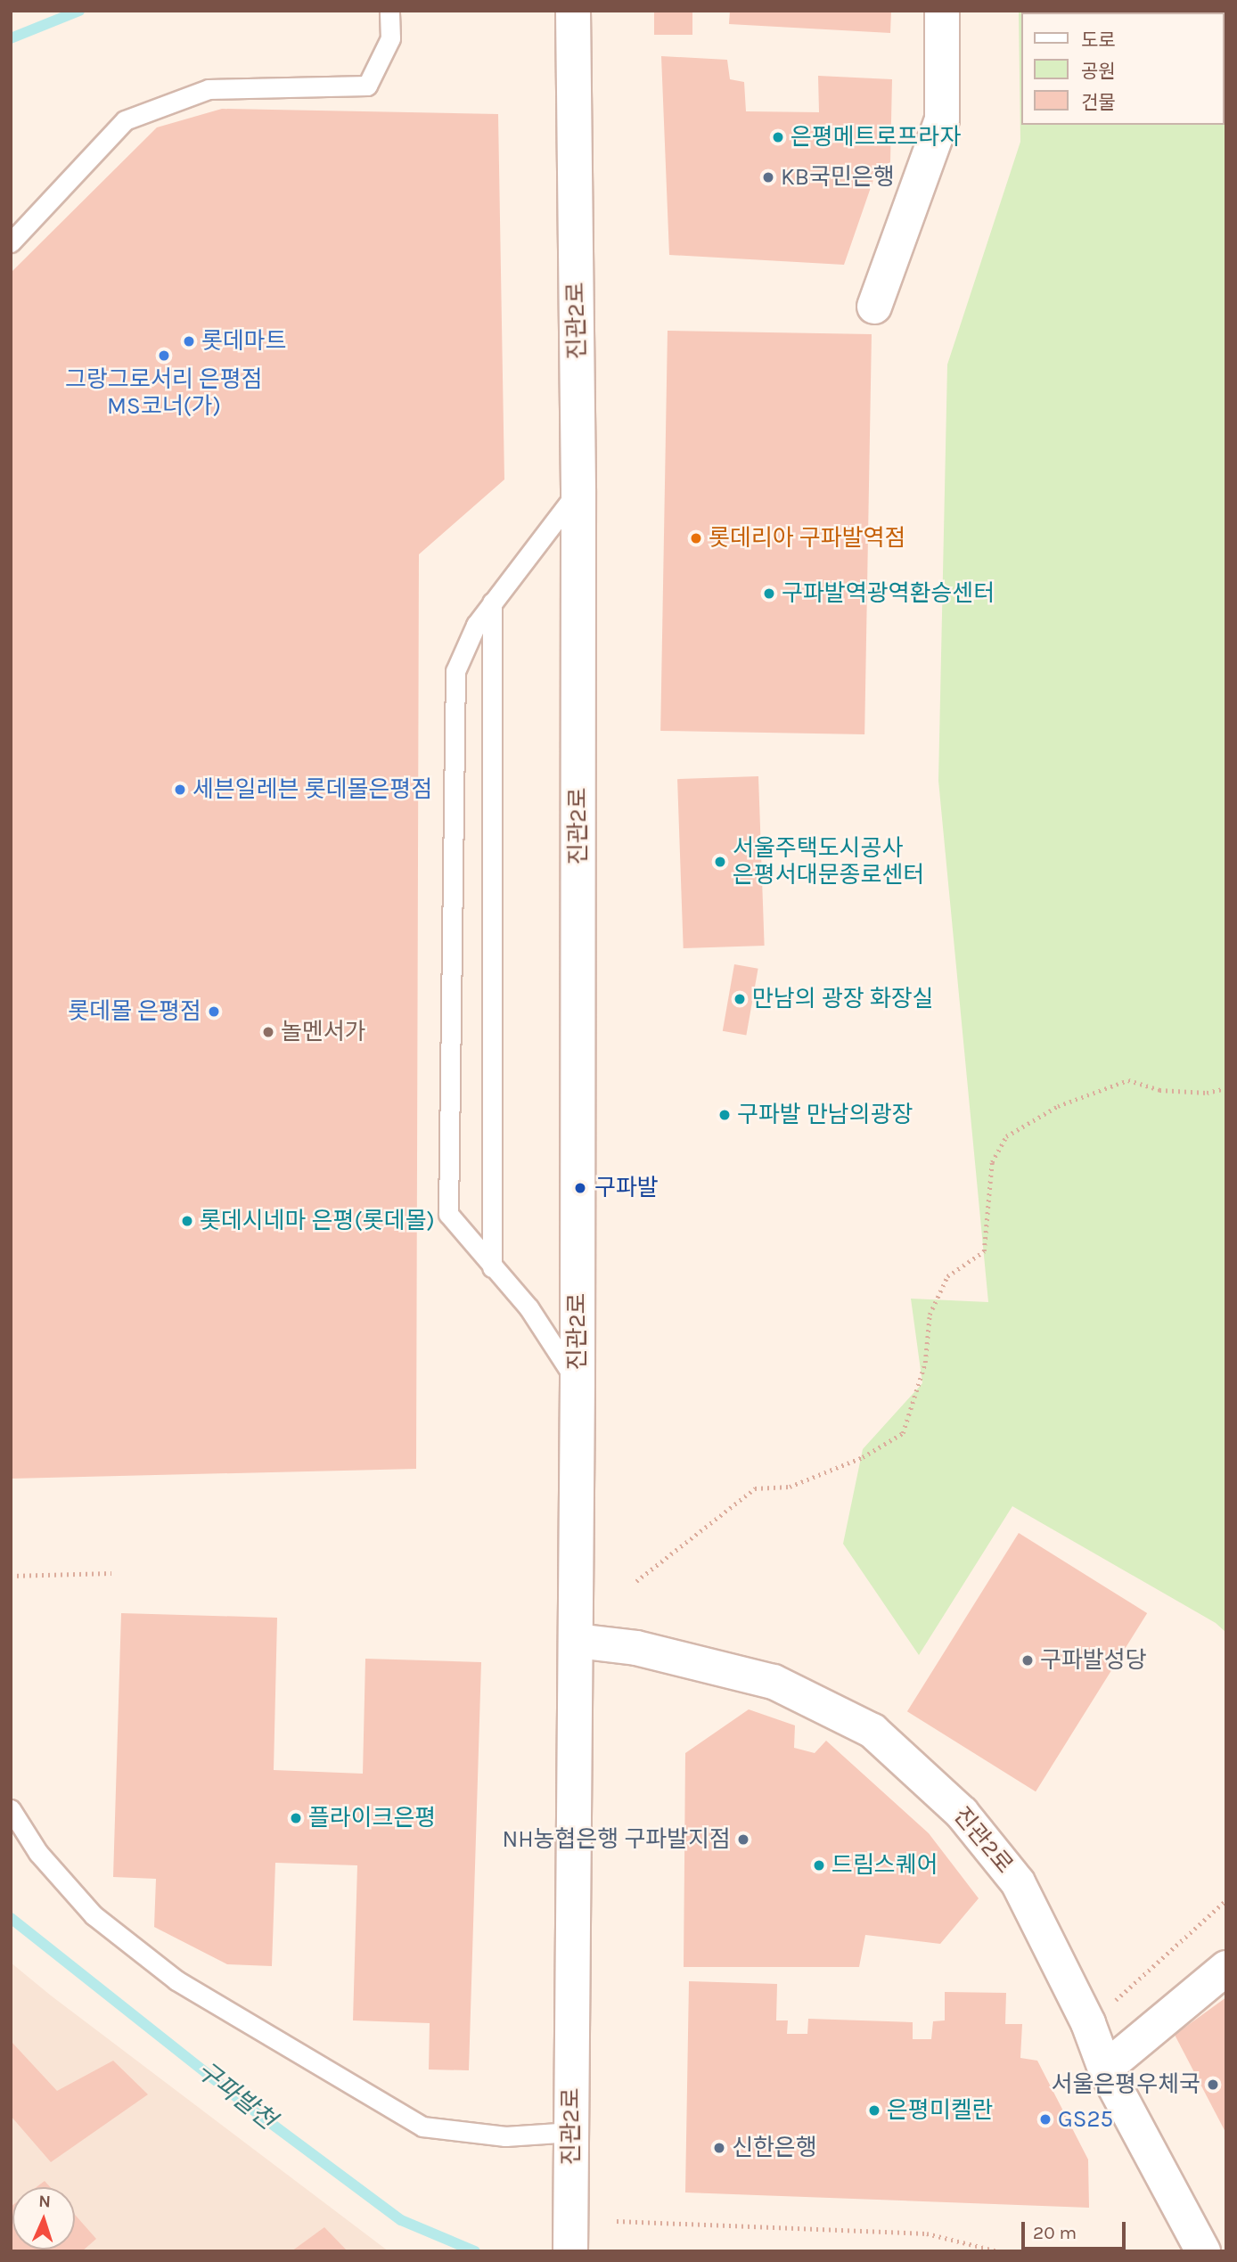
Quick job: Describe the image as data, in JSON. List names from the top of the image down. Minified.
{"streets":{"street":["진관2로"]},"water":["구파발천"],"places":["은평메트로프라자","KB국민은행","롯데마트","그랑그로서리 은평점 MS코너(가)","롯데리아 구파발역점","구파발역광역환승센터","세븐일레븐 롯데몰은평점","서울주택도시공사 은평서대문종로센터","만남의 광장 화장실","롯데몰 은평점","놀멘서가","구파발 만남의광장","구파발","롯데시네마 은평(롯데몰)","구파발성당","플라이크은평","NH농협은행 구파발지점","드림스퀘어","서울은평우체국","은평미켈란","GS25","신한은행"],"legend":["도로","공원","건물"],"scale_bar":"20 m","north":"top"}
